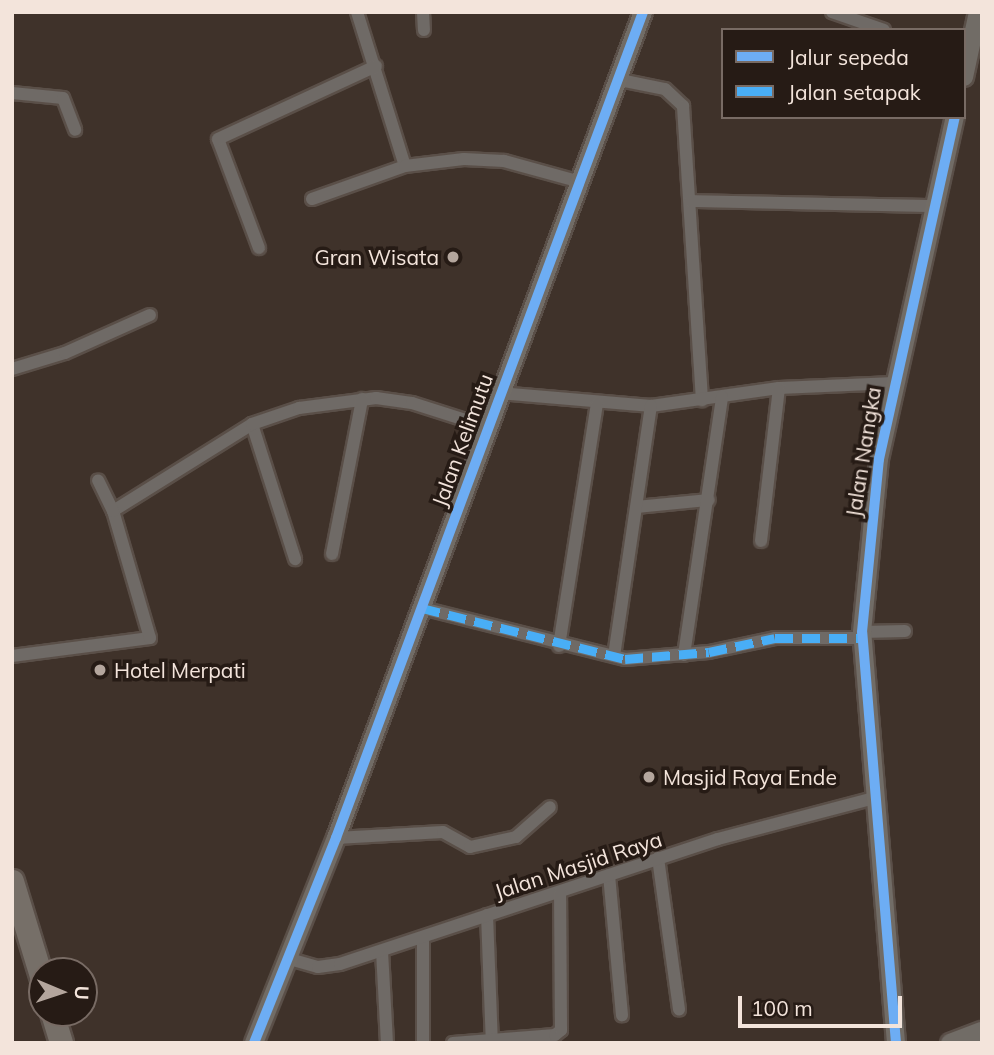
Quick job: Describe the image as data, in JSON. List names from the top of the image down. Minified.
{"streets":{"street":["Jalan Kelimutu","Jalan Nangka","Jalan Masjid Raya"]},"crossings":[["Jalan Kelimutu","Jalan Masjid Raya"],["Jalan Nangka","Jalan Masjid Raya"]],"places":["Gran Wisata","Hotel Merpati","Masjid Raya Ende"],"legend":["Jalur sepeda","Jalan setapak"],"scale_bar":"100 m","north":"right"}
